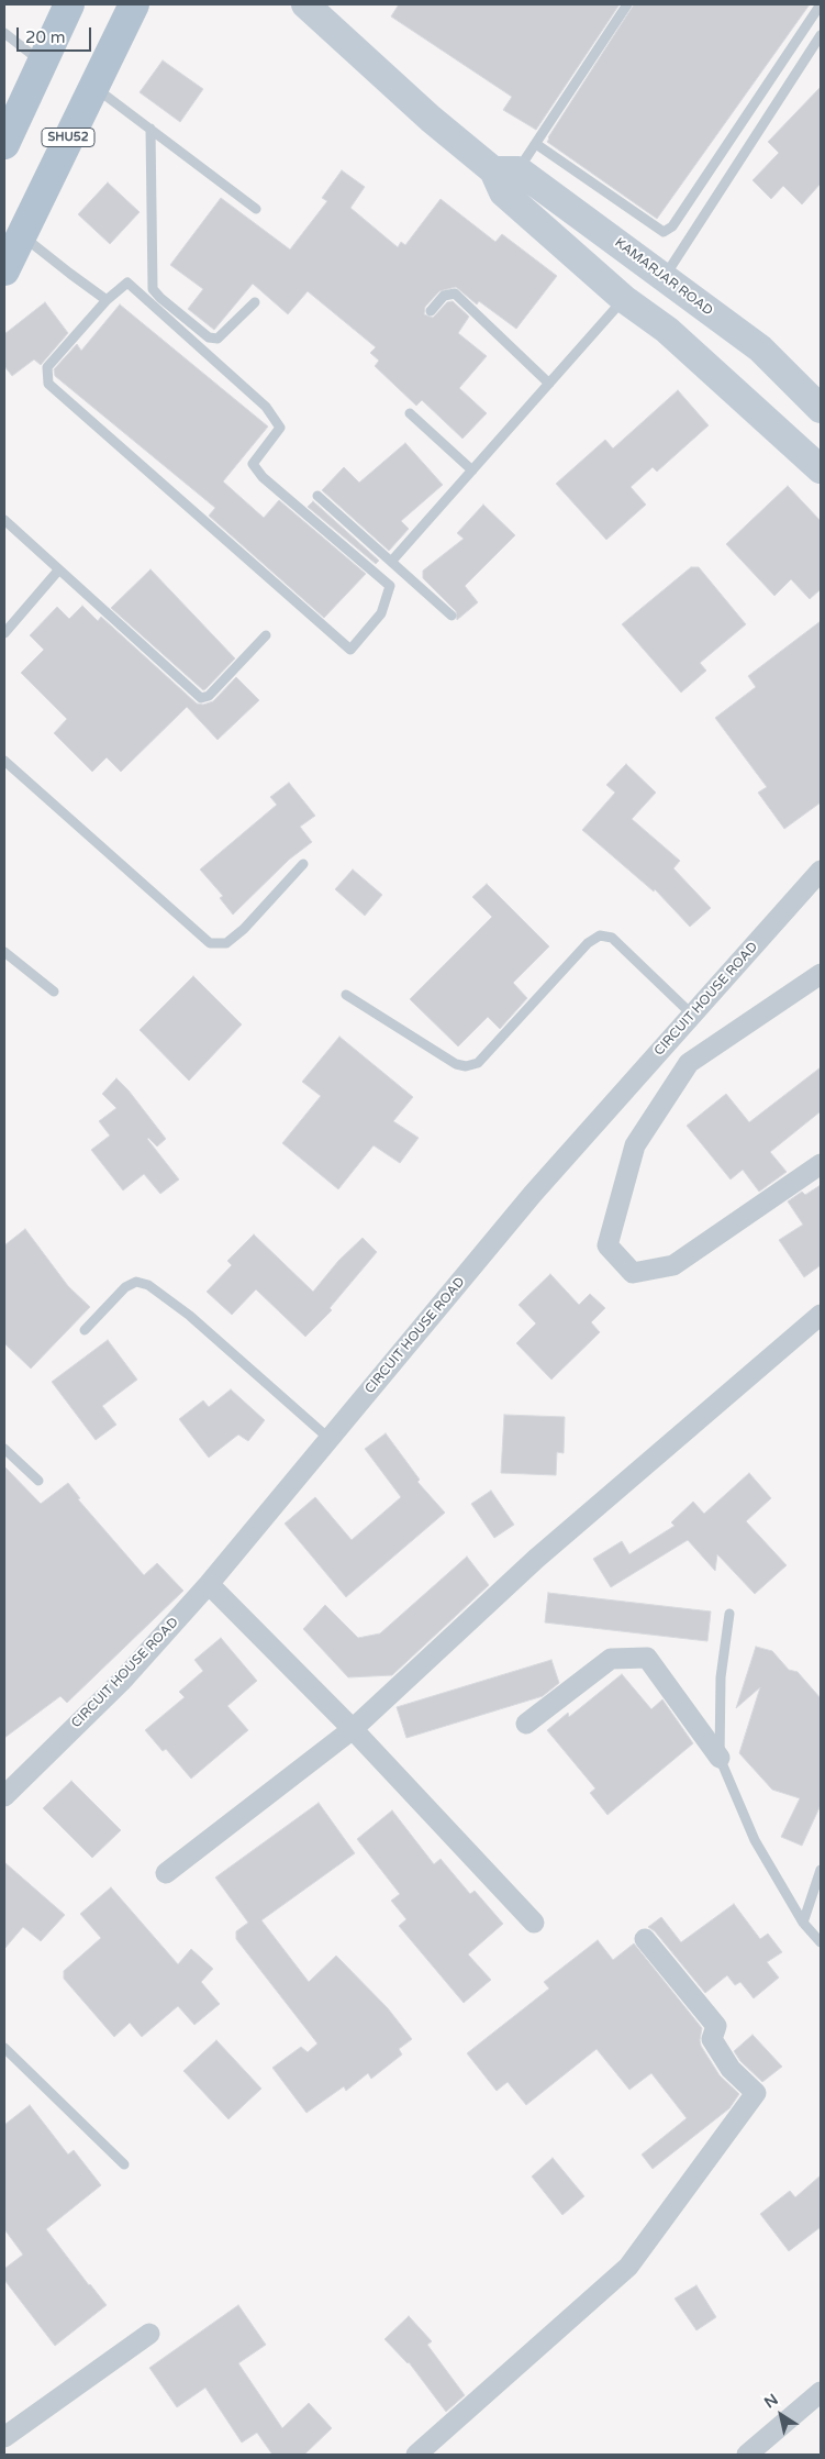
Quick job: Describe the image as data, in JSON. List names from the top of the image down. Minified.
{"streets":{"main road":["SHU52","KAMARJAR ROAD"],"street":["CIRCUIT HOUSE ROAD"]},"scale_bar":"20 m","north":"top left"}
